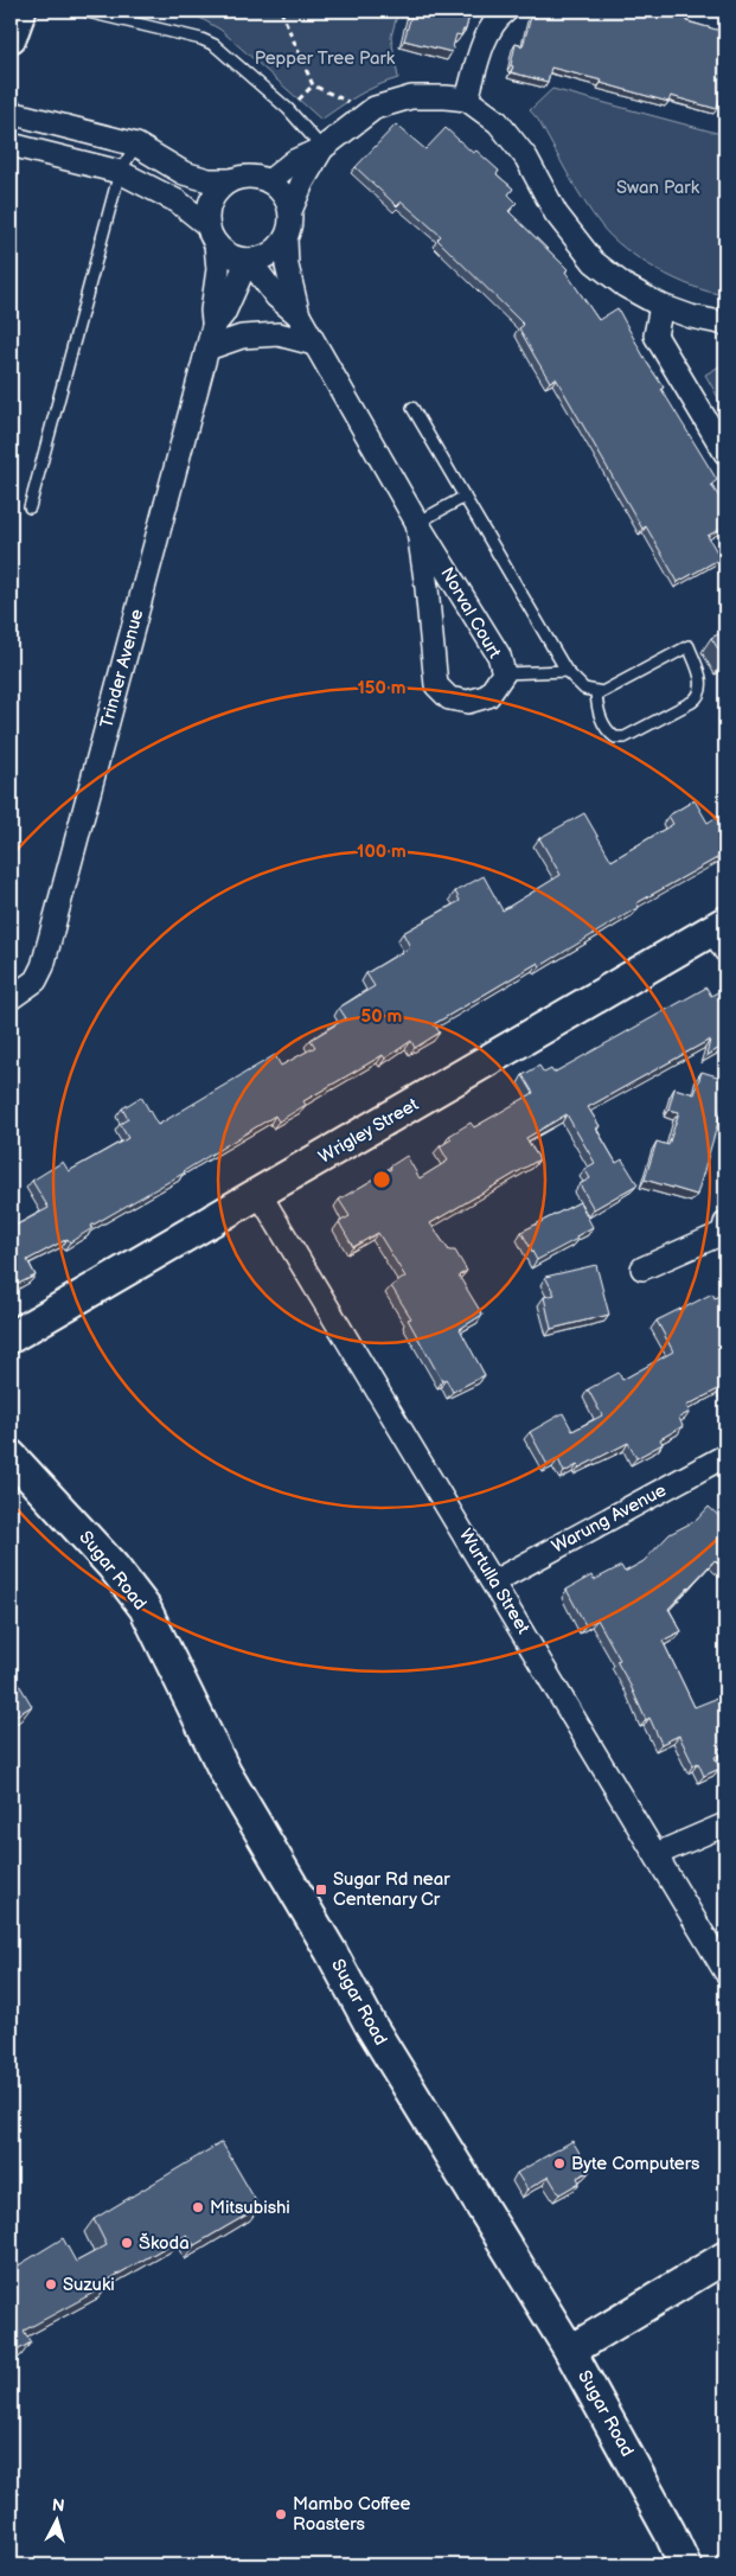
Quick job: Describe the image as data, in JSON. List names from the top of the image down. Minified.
{"streets":{"main road":["Wrigley Street","Sugar Road"],"street":["Norval Court","Trinder Avenue","Warung Avenue","Wurtulla Street"]},"crossings":[["Norval Court","Trinder Avenue"],["Wrigley Street","Wurtulla Street"],["Warung Avenue","Wurtulla Street"]],"parks":["Pepper Tree Park","Swan Park"],"places":{"transit":["Sugar Rd near Centenary Cr"],"other":["Byte Computers","Mitsubishi","Škoda","Suzuki","Mambo Coffee Roasters"]},"north":"top","rings":["150 m","100 m","50 m"]}
